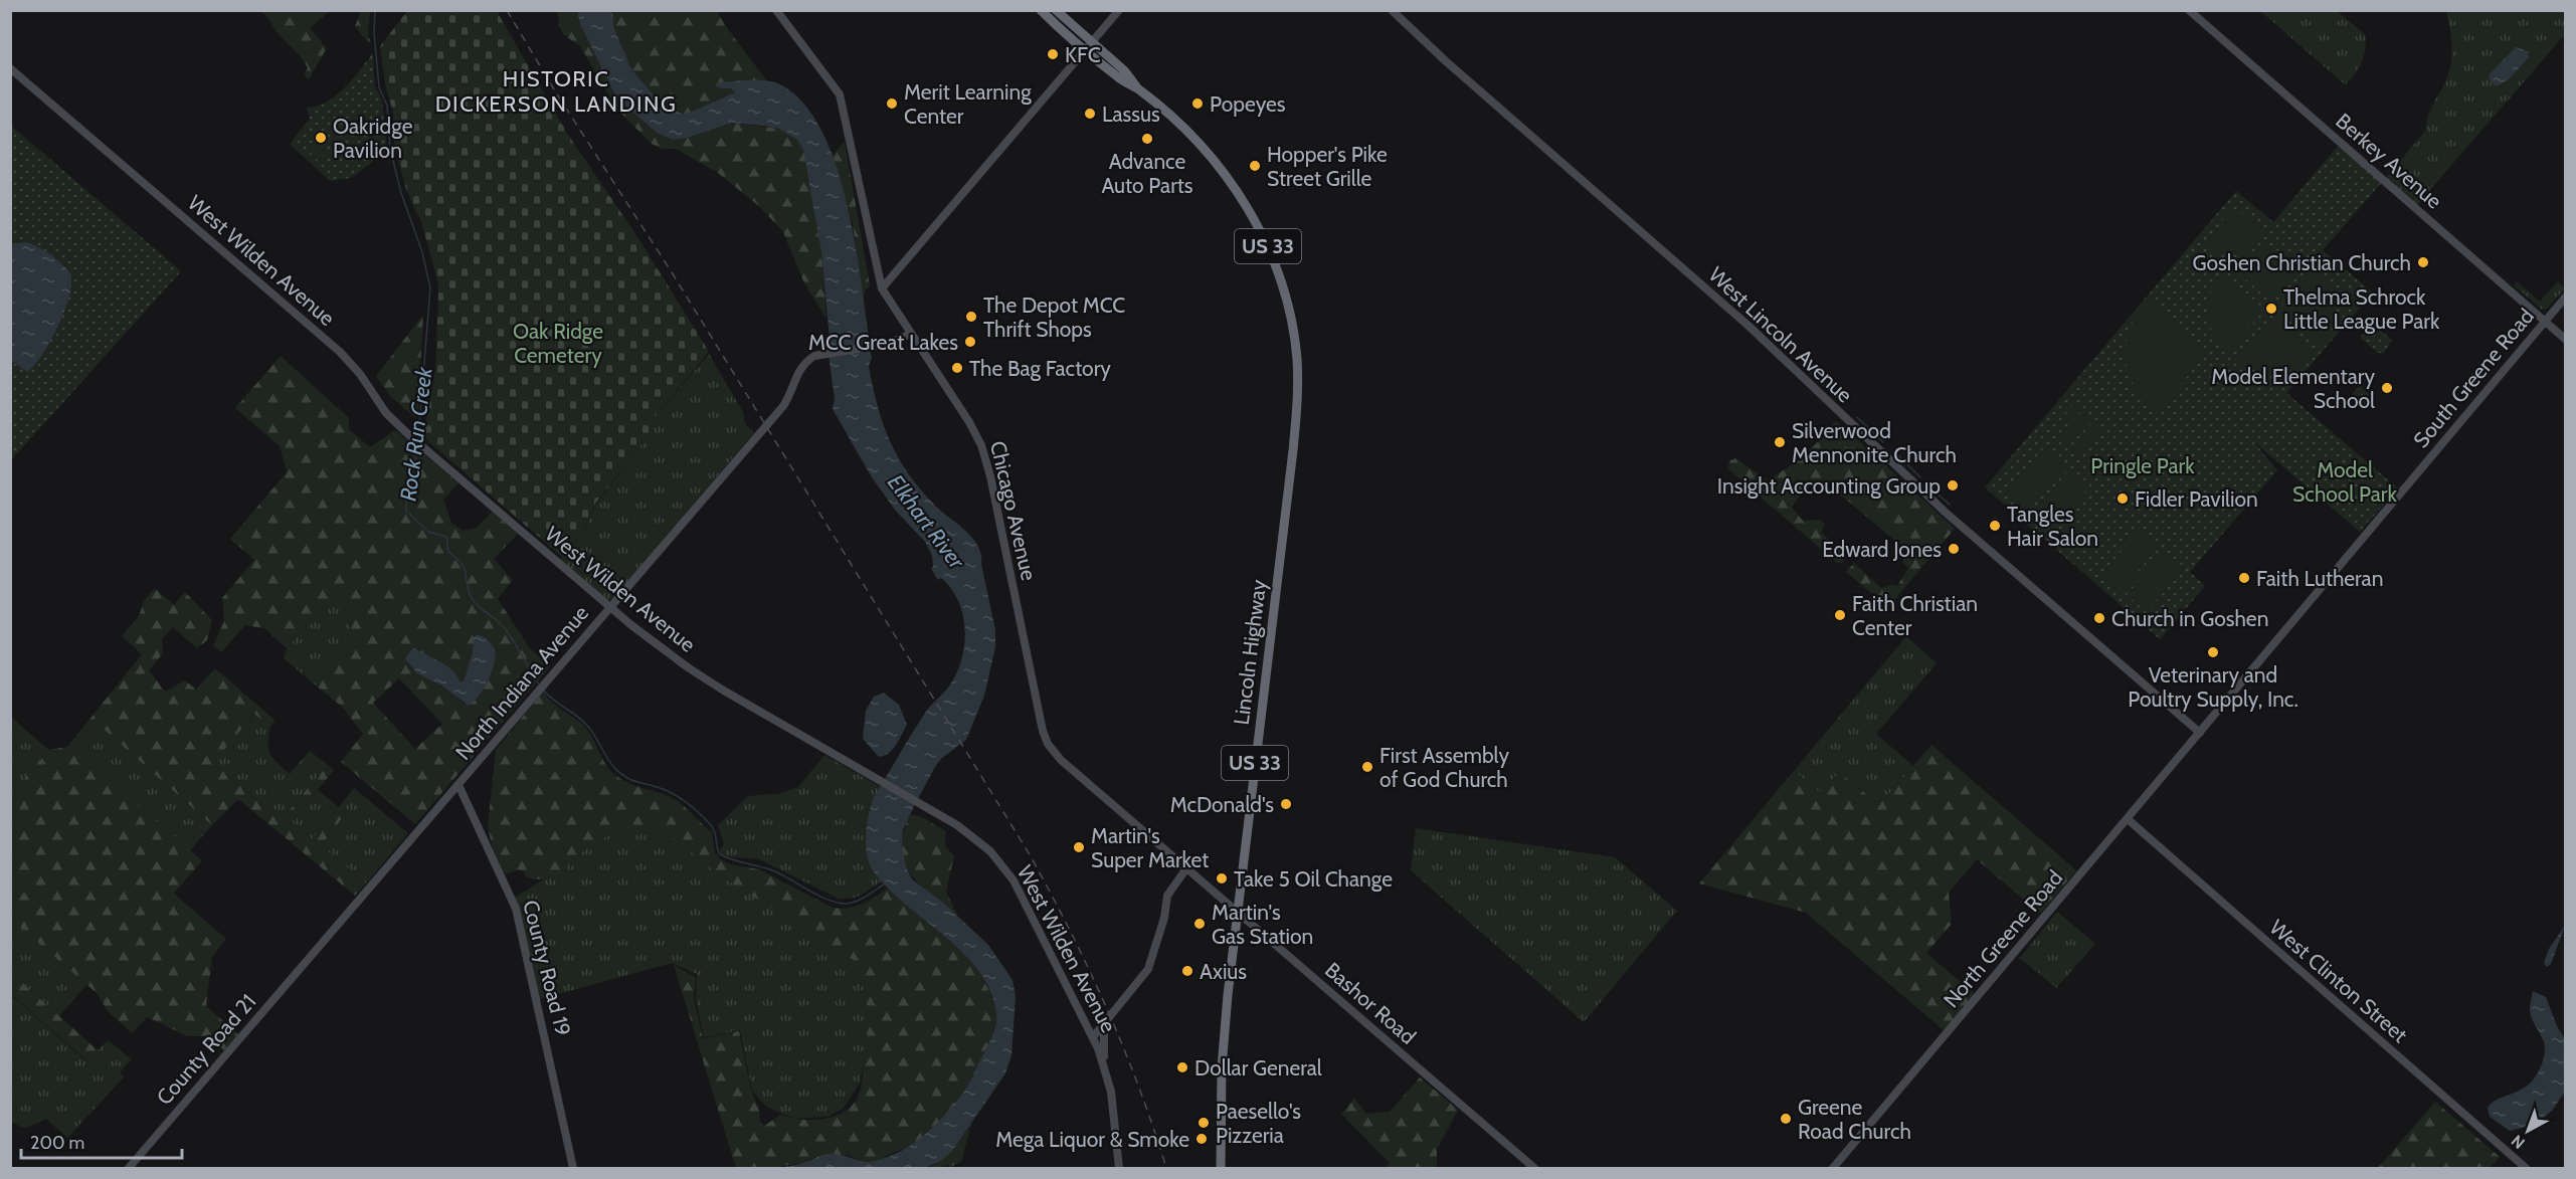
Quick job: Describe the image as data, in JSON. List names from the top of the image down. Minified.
{"streets":{"highway":["US 33","Lincoln Highway"],"street":["Berkey Avenue","West Wilden Avenue","West Lincoln Avenue","South Greene Road","Chicago Avenue","North Indiana Avenue","North Greene Road","County Road 19","West Clinton Street","Bashor Road","County Road 21"]},"crossings":[["Berkey Avenue","South Greene Road"],["US 33","Lincoln Highway"],["West Wilden Avenue","North Indiana Avenue"],["West Lincoln Avenue","South Greene Road"],["West Lincoln Avenue","North Greene Road"],["South Greene Road","North Greene Road"],["Chicago Avenue","North Indiana Avenue"],["Chicago Avenue","Bashor Road"],["Lincoln Highway","Bashor Road"],["North Indiana Avenue","County Road 19"],["North Indiana Avenue","County Road 21"],["North Greene Road","West Clinton Street"]],"districts":["HISTORIC DICKERSON LANDING"],"water":["Rock Run Creek","Elkhart River"],"parks":["Oak Ridge Cemetery","Pringle Park","Model School Park"],"places":["KFC","Merit Learning Center","Popeyes","Lassus","Oakridge Pavilion","Advance Auto Parts","Hopper's Pike Street Grille","Goshen Christian Church","Thelma Schrock Little League Park","The Depot MCC Thrift Shops","MCC Great Lakes","The Bag Factory","Model Elementary School","Silverwood Mennonite Church","Insight Accounting Group","Fidler Pavilion","Tangles Hair Salon","Edward Jones","Faith Lutheran","Faith Christian Center","Church in Goshen","Veterinary and Poultry Supply, Inc.","First Assembly of God Church","McDonald's","Martin's Super Market","Take 5 Oil Change","Martin's Gas Station","Axius","Dollar General","Greene Road Church","Paesello's Pizzeria","Mega Liquor & Smoke"],"scale_bar":"200 m","north":"bottom left"}
